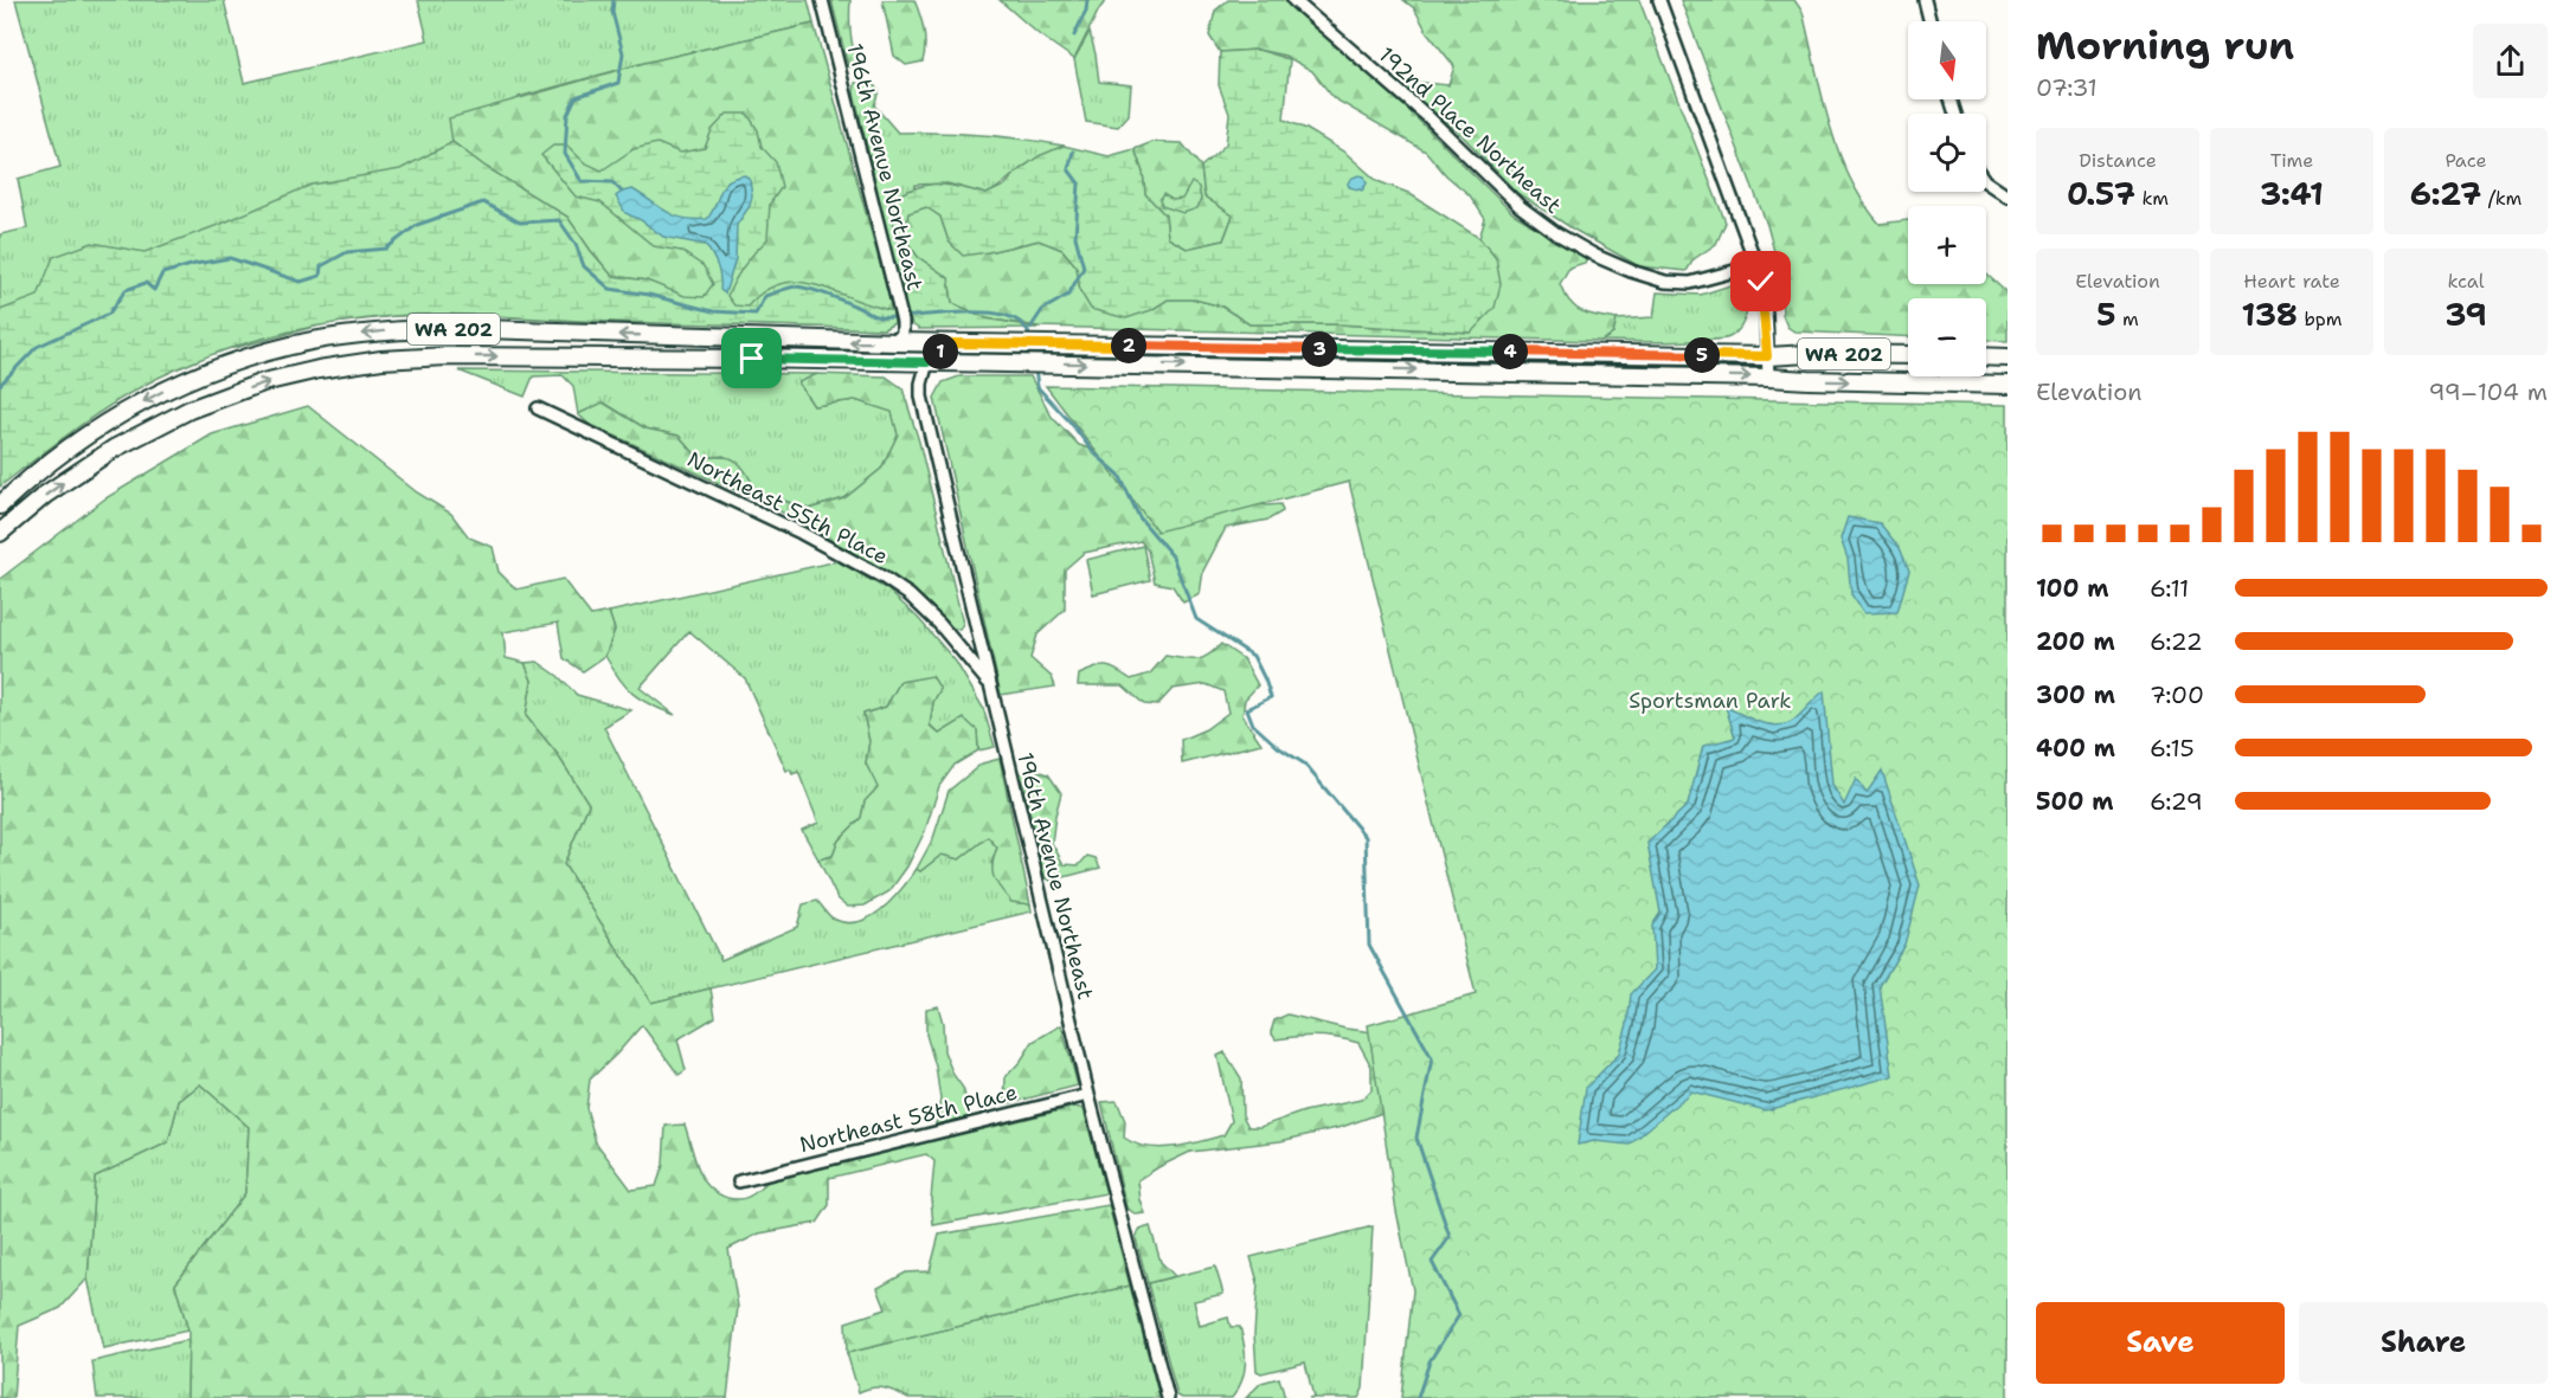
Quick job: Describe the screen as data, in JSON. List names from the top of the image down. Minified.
{"streets":{"main road":["WA 202"],"street":["192nd Place Northeast","196th Avenue Northeast","Northeast 55th Place","Northeast 58th Place"]},"crossings":[["196th Avenue Northeast","WA 202"],["196th Avenue Northeast","Northeast 55th Place"],["196th Avenue Northeast","Northeast 58th Place"]],"parks":["Sportsman Park"],"north":"bottom","page":{"heading":["Morning run","07:31"],"map_buttons":["+","−"],"stats":[["Distance","0.57 km"],["Time","3:41"],["Pace","6:27 /km"],["Elevation","5 m"],["Heart rate","138 bpm"],["kcal","39"]],"pins":["2","3","1","4","5"],"chart":["Elevation","99–104 m"],"list":[{"name":"100 m","note":"6:11"},{"name":"200 m","note":"6:22"},{"name":"300 m","note":"7:00"},{"name":"400 m","note":"6:15"},{"name":"500 m","note":"6:29"}],"buttons":["Save","Share"]}}
